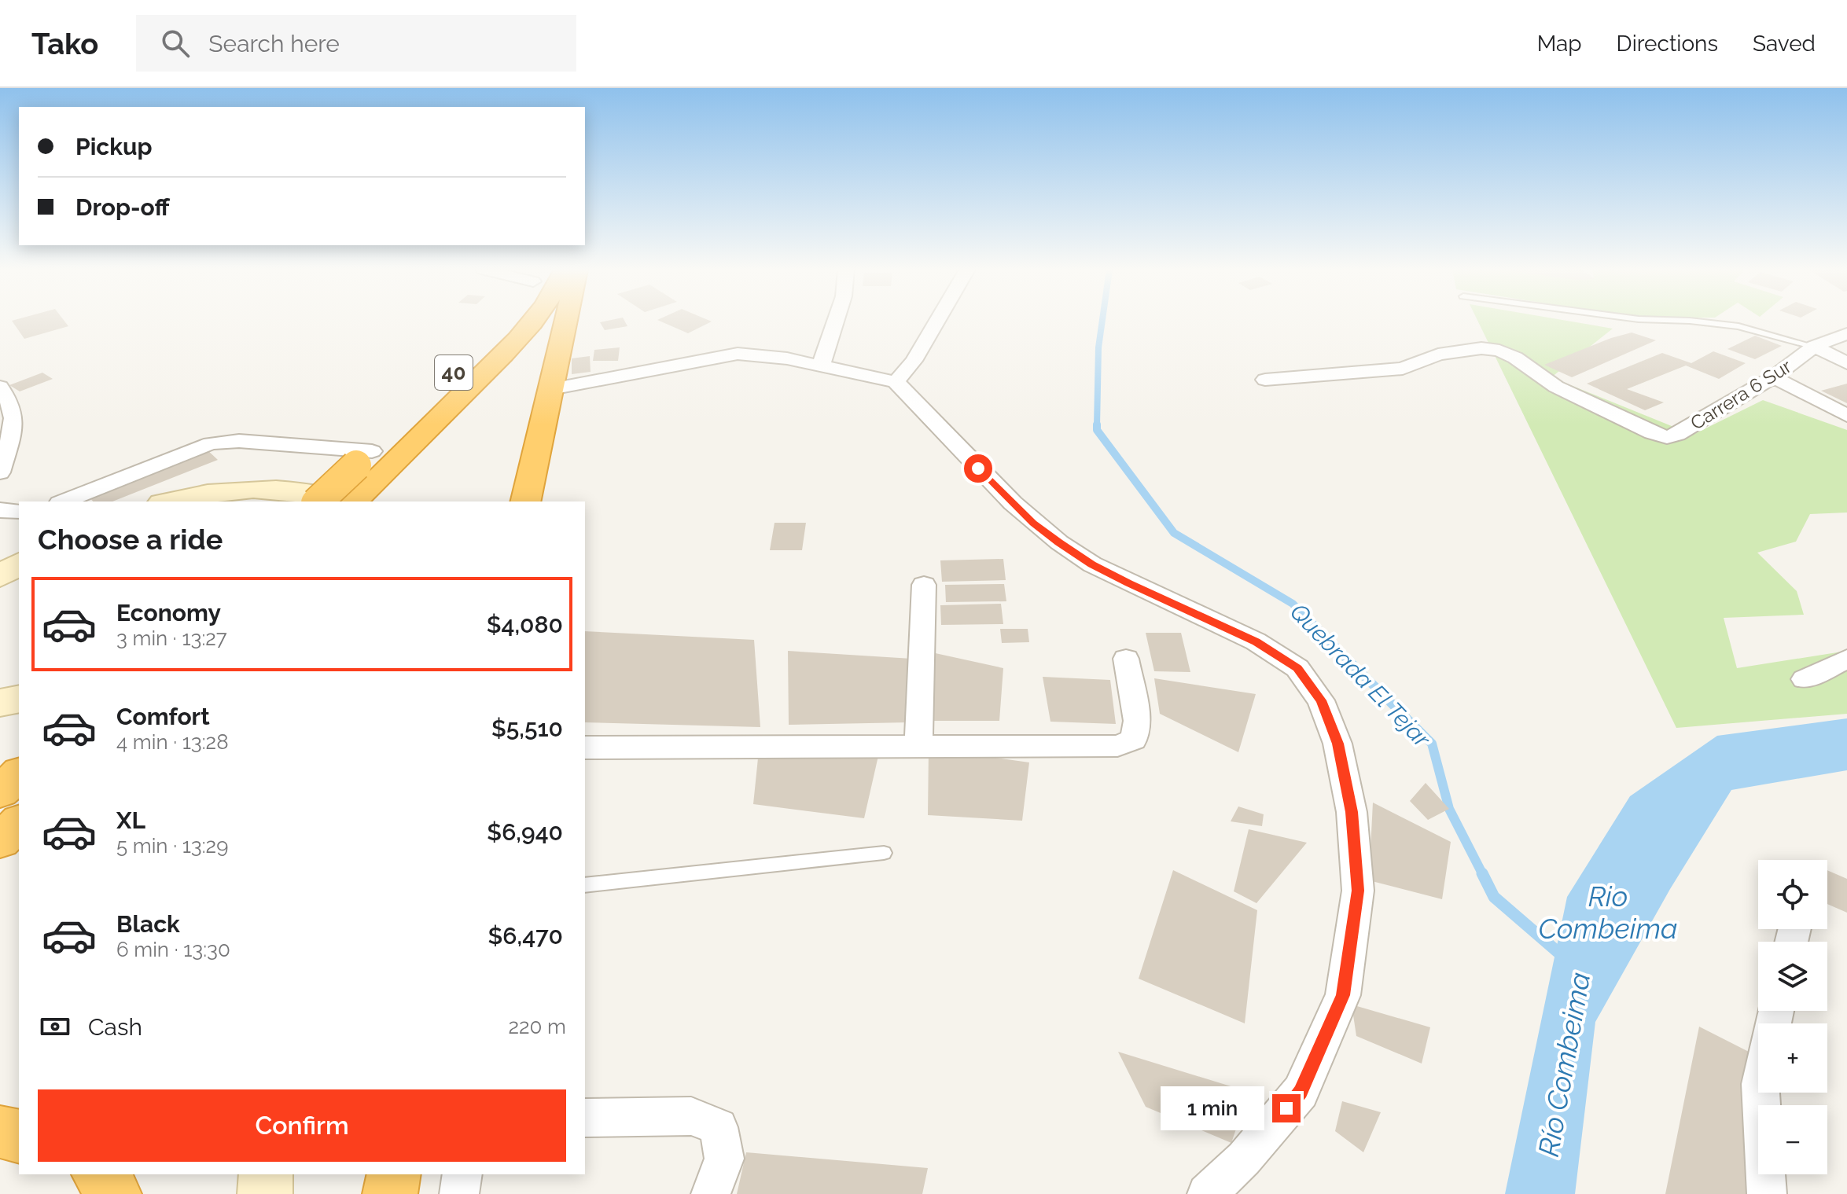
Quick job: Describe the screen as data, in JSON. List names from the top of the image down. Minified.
{"streets":{"highway":["40"],"street":["Carrera 6 Sur"]},"water":["Quebrada El Tejar","Rio Combeima","Río Combeima"],"page":{"header":"Tako","search":"Search here","nav":["Map","Directions","Saved"],"banner":["Pickup","Drop-off"],"heading":"Choose a ride","list":[{"name":"Economy","note":"3 min · 13:27","value":"$4,080"},{"name":"Comfort","note":"4 min · 13:28","value":"$5,510"},{"name":"XL","note":"5 min · 13:29","value":"$6,940"},{"name":"Black","note":"6 min · 13:30","value":"$6,470"}],"map_buttons":["+","−"],"pay":["Cash","220 m"],"buttons":"Confirm","bubble":"1 min"}}
